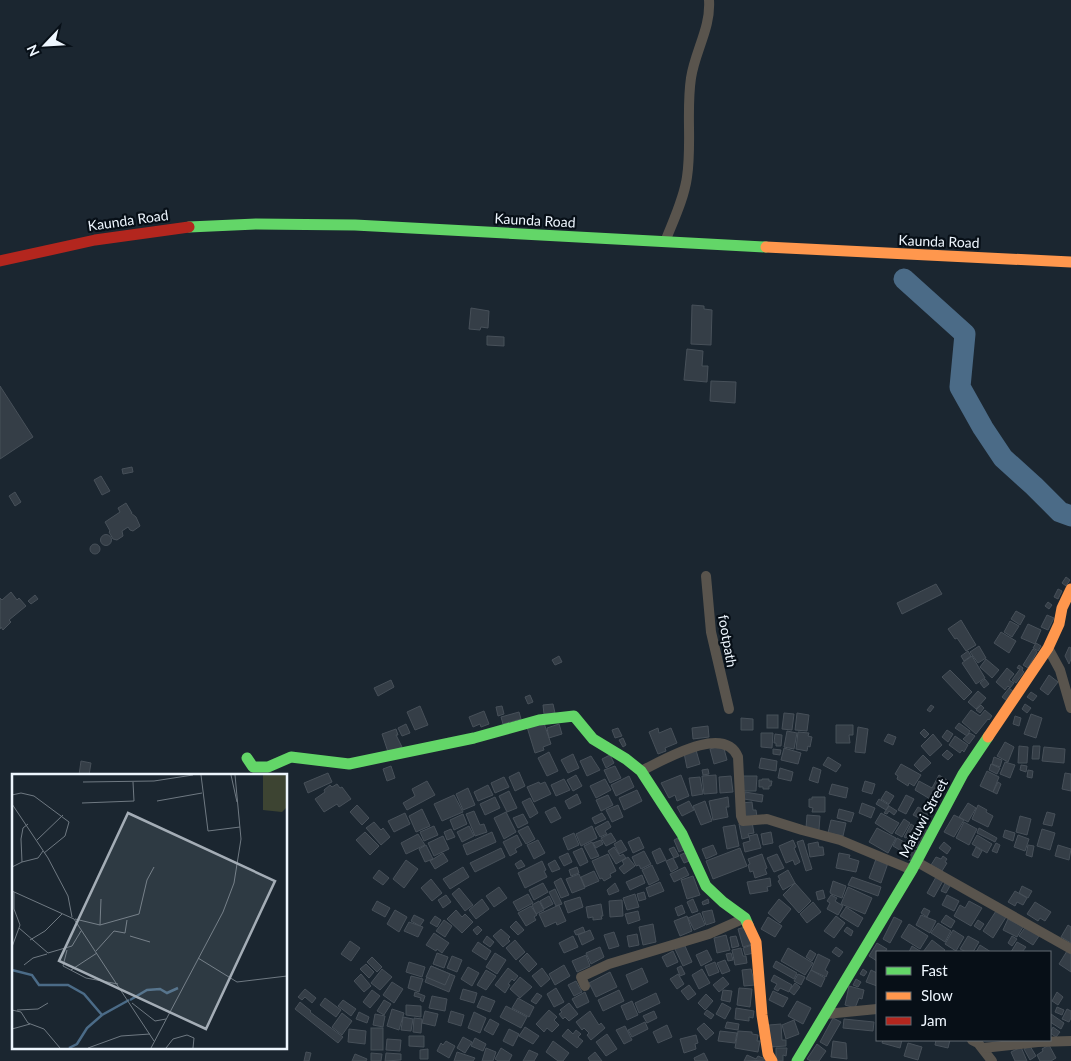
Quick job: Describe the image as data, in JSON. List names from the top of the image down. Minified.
{"streets":{"street":["Kaunda Road","footpath","Matuwi Street"]},"legend":["Fast","Slow","Jam"],"north":"bottom left"}
